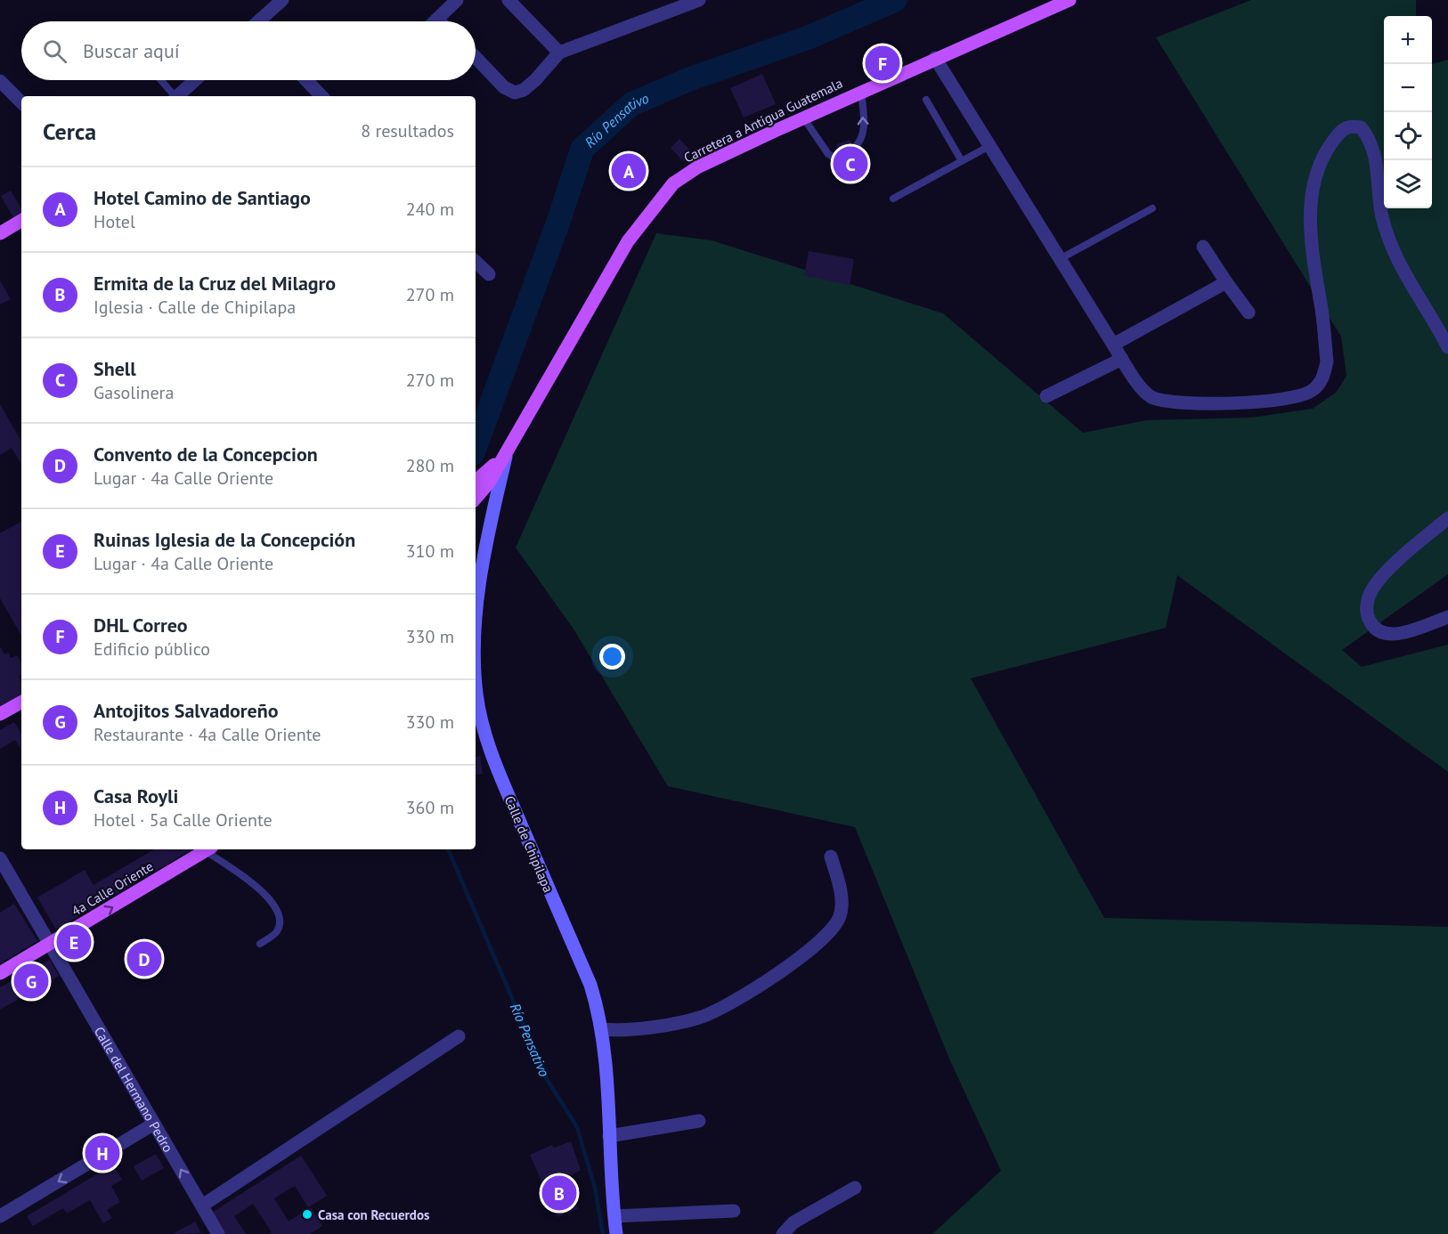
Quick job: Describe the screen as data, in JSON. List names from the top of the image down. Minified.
{"streets":{"main road":["Carretera a Antigua Guatemala","Calle de Chipilapa","4a Calle Oriente"],"street":["Calle del Hermano Pedro"]},"crossings":[["Carretera a Antigua Guatemala","Calle de Chipilapa"],["4a Calle Oriente","Calle del Hermano Pedro"]],"one_way":["4a Calle Oriente"],"water":["Río Pensativo"],"places":["Casa con Recuerdos"],"page":{"map_buttons":["+","−"],"search":"Buscar aquí","pins":["F","C","A","E","D","G","H","B"],"heading":["Cerca","8 resultados"],"list":[{"mark":"A","name":"Hotel Camino de Santiago","note":"Hotel","value":"240 m"},{"mark":"B","name":"Ermita de la Cruz del Milagro","note":"Iglesia · Calle de Chipilapa","value":"270 m"},{"mark":"C","name":"Shell","note":"Gasolinera","value":"270 m"},{"mark":"D","name":"Convento de la Concepcion","note":"Lugar · 4a Calle Oriente","value":"280 m"},{"mark":"E","name":"Ruinas Iglesia de la Concepción","note":"Lugar · 4a Calle Oriente","value":"310 m"},{"mark":"F","name":"DHL Correo","note":"Edificio público","value":"330 m"},{"mark":"G","name":"Antojitos Salvadoreño","note":"Restaurante · 4a Calle Oriente","value":"330 m"},{"mark":"H","name":"Casa Royli","note":"Hotel · 5a Calle Oriente","value":"360 m"}]}}
